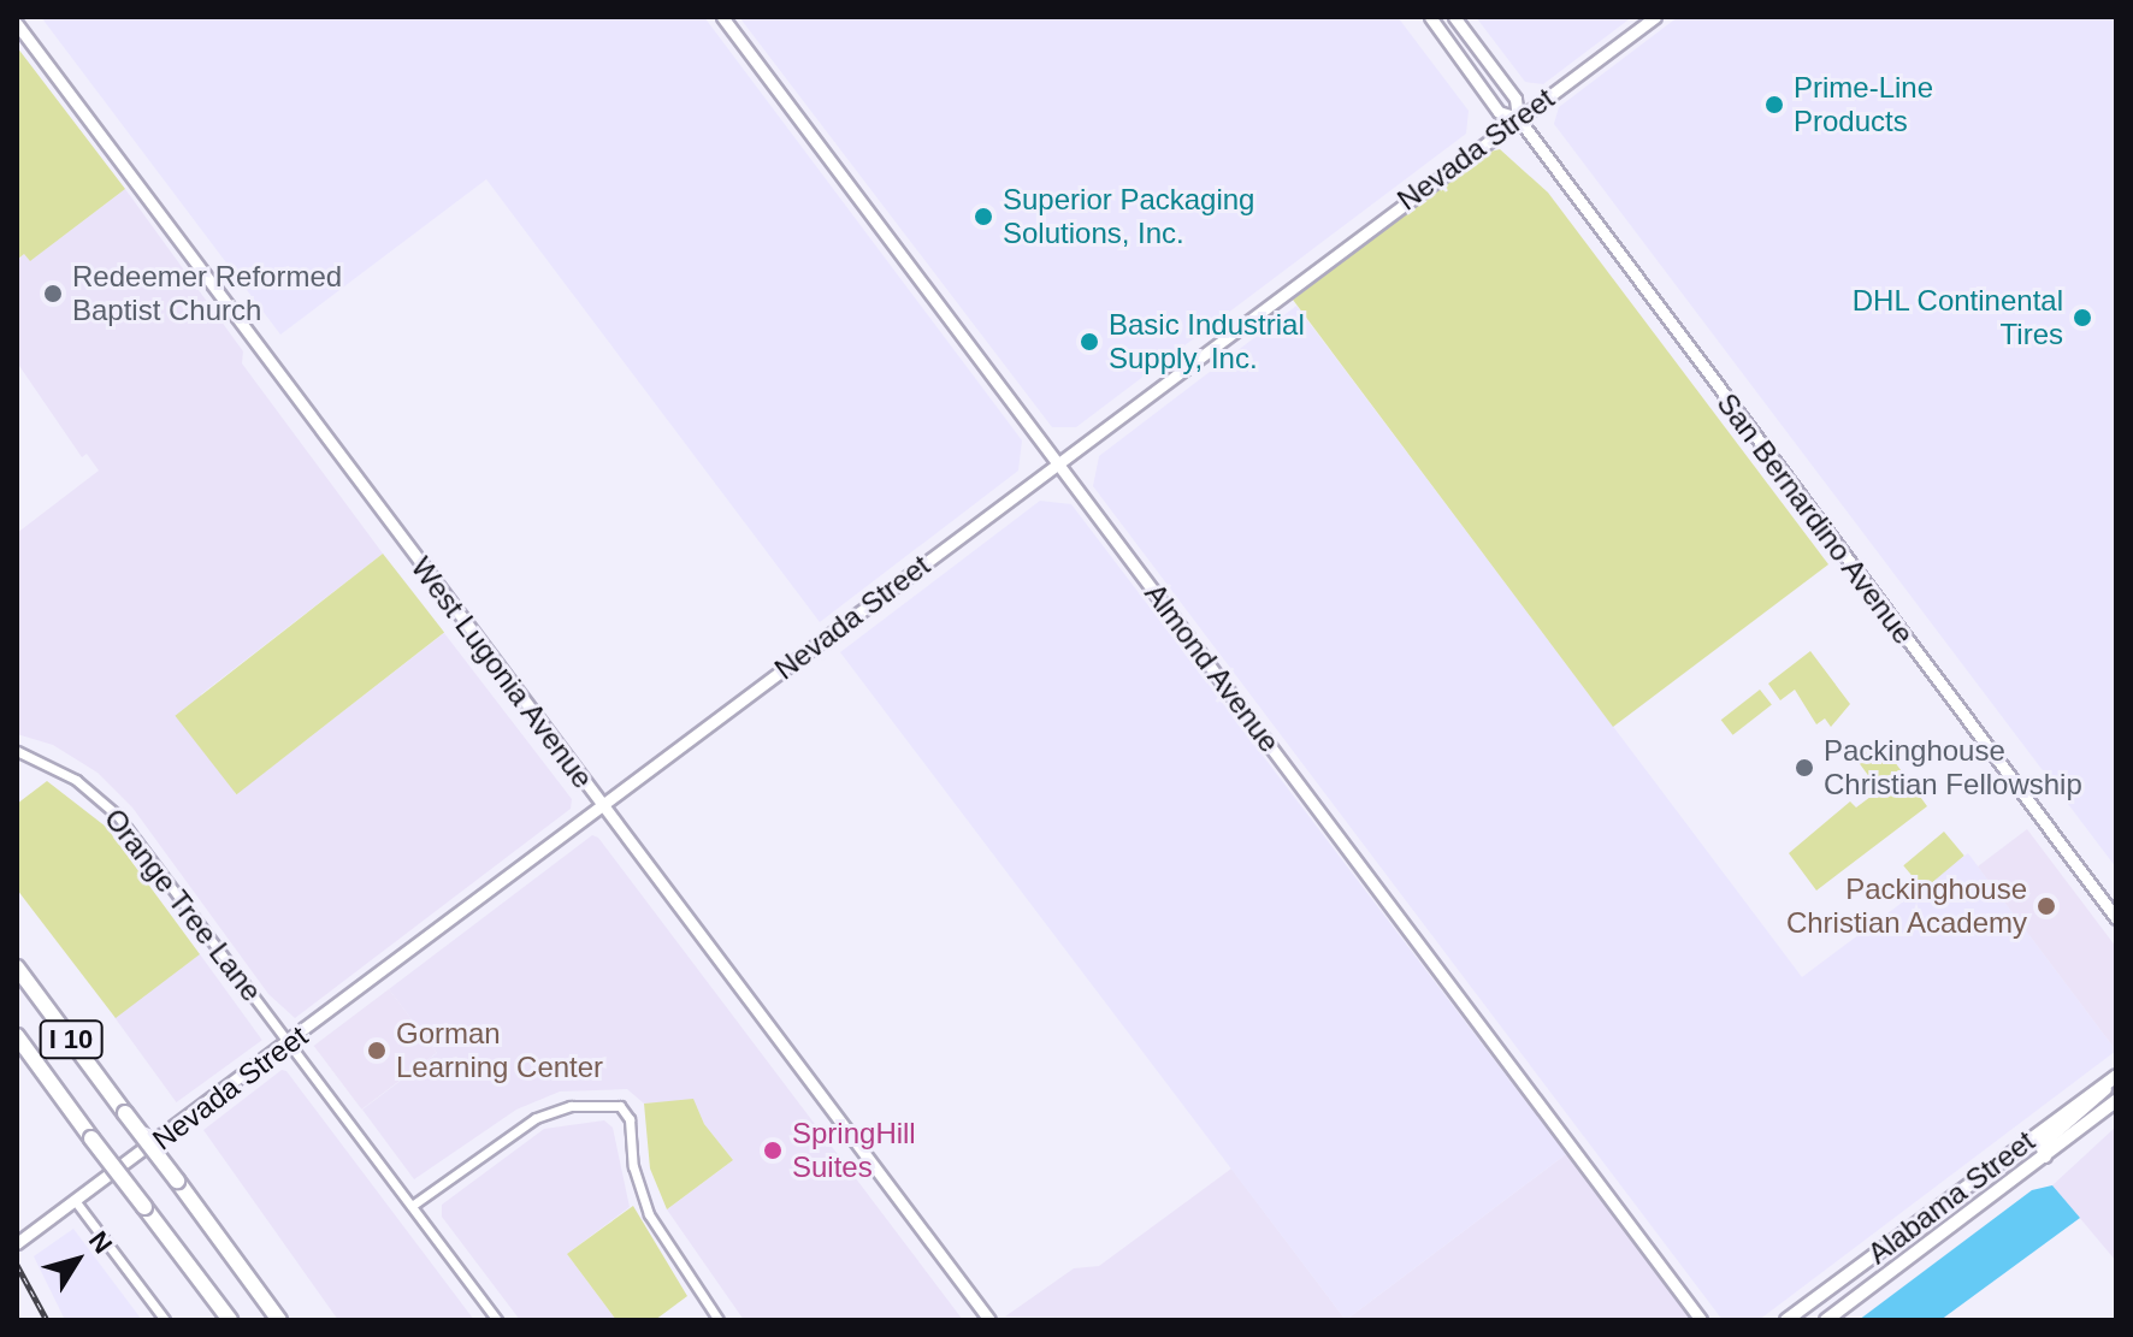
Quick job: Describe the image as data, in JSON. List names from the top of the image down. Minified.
{"streets":{"highway":["I 10"],"main road":["Alabama Street"],"street":["Nevada Street","San Bernardino Avenue","Almond Avenue","West Lugonia Avenue","Orange Tree Lane"]},"crossings":[["Nevada Street","San Bernardino Avenue"],["Nevada Street","Almond Avenue"],["Nevada Street","West Lugonia Avenue"],["Nevada Street","Orange Tree Lane"]],"places":["Prime-Line Products","Superior Packaging Solutions, Inc.","Redeemer Reformed Baptist Church","DHL Continental Tires","Basic Industrial Supply, Inc.","Packinghouse Christian Fellowship","Packinghouse Christian Academy","Gorman Learning Center","SpringHill Suites"],"north":"top right"}
